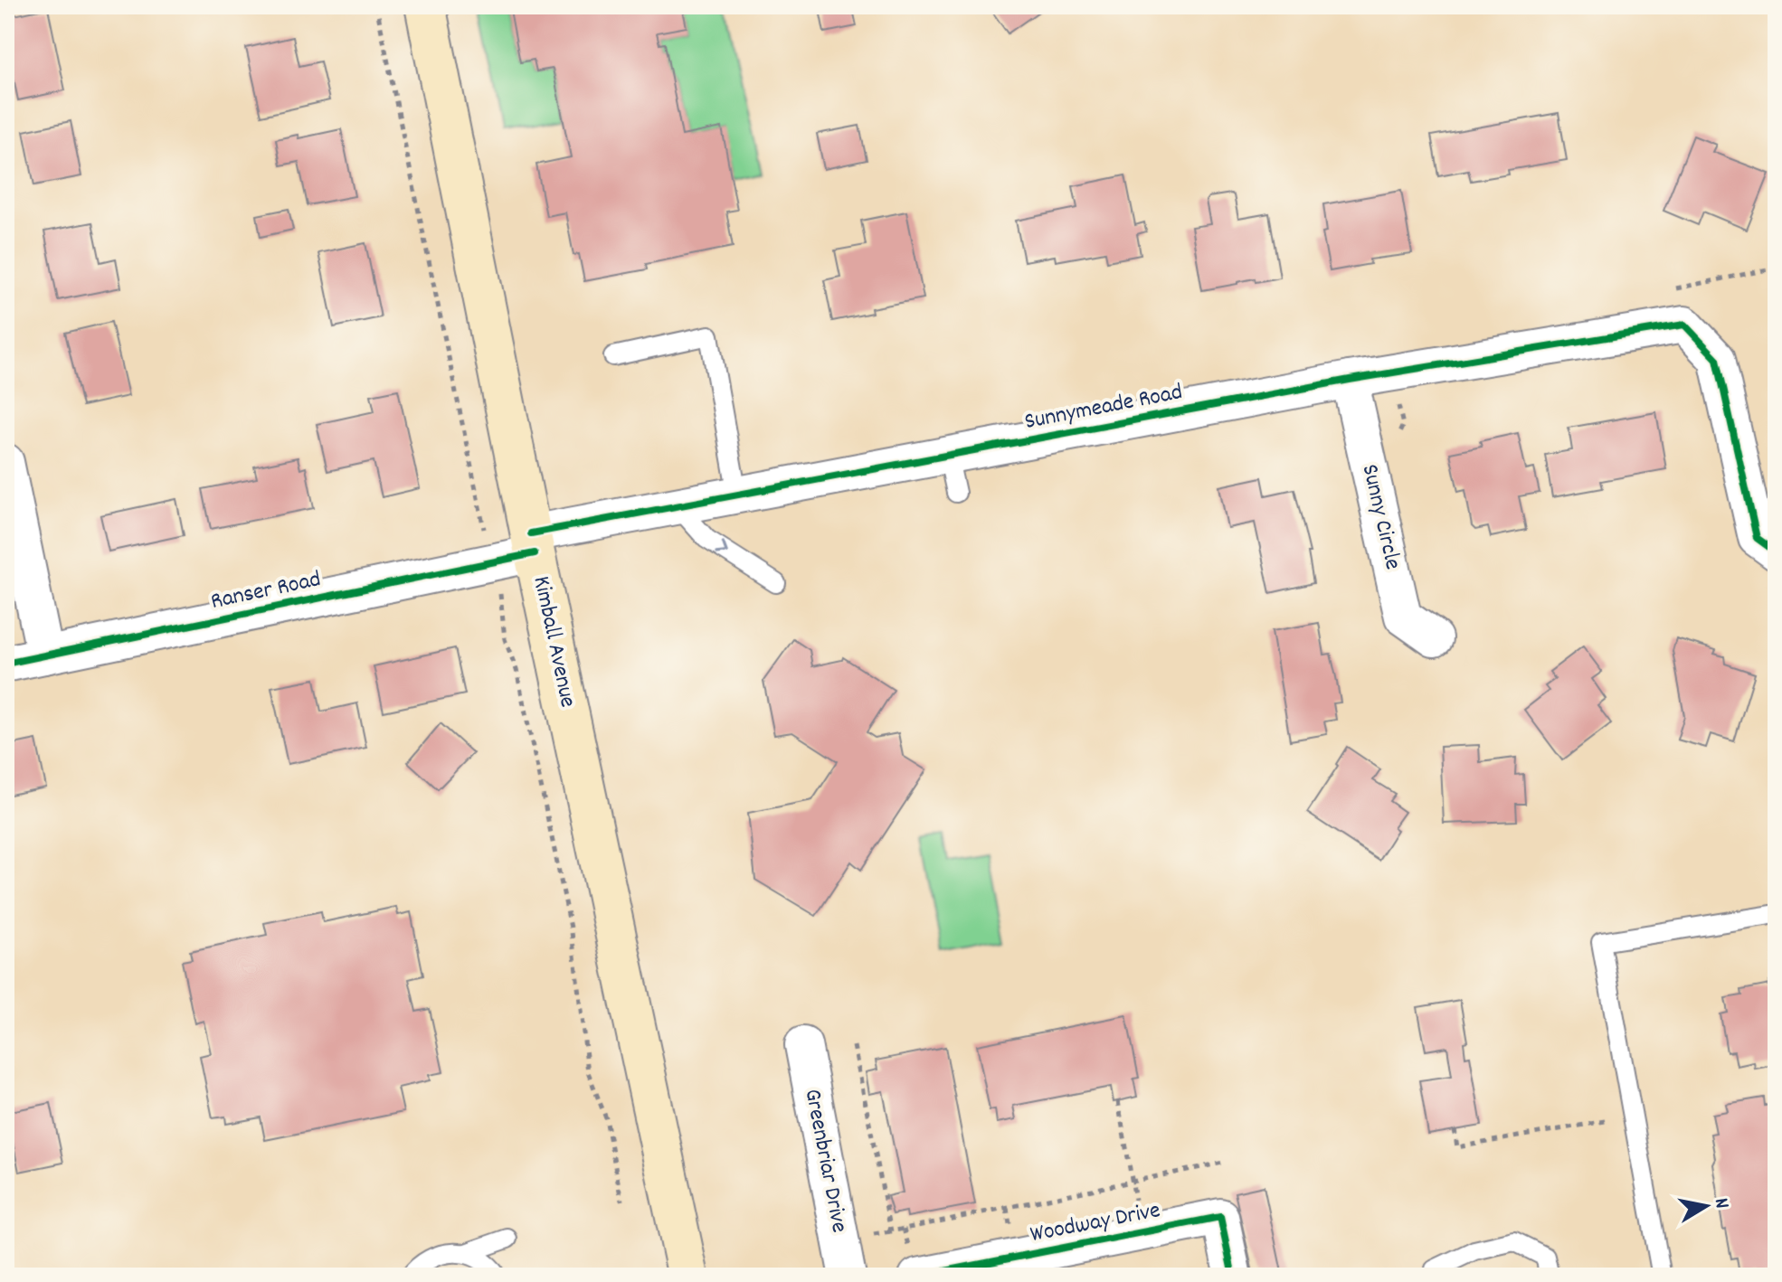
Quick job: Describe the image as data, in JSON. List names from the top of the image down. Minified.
{"streets":{"main road":["Kimball Avenue"],"street":["Sunnymeade Road","Sunny Circle","Ranser Road","Greenbriar Drive","Woodway Drive"]},"crossings":[["Sunnymeade Road","Sunny Circle"],["Sunnymeade Road","Ranser Road"],["Sunnymeade Road","Kimball Avenue"],["Ranser Road","Kimball Avenue"]],"north":"right"}
